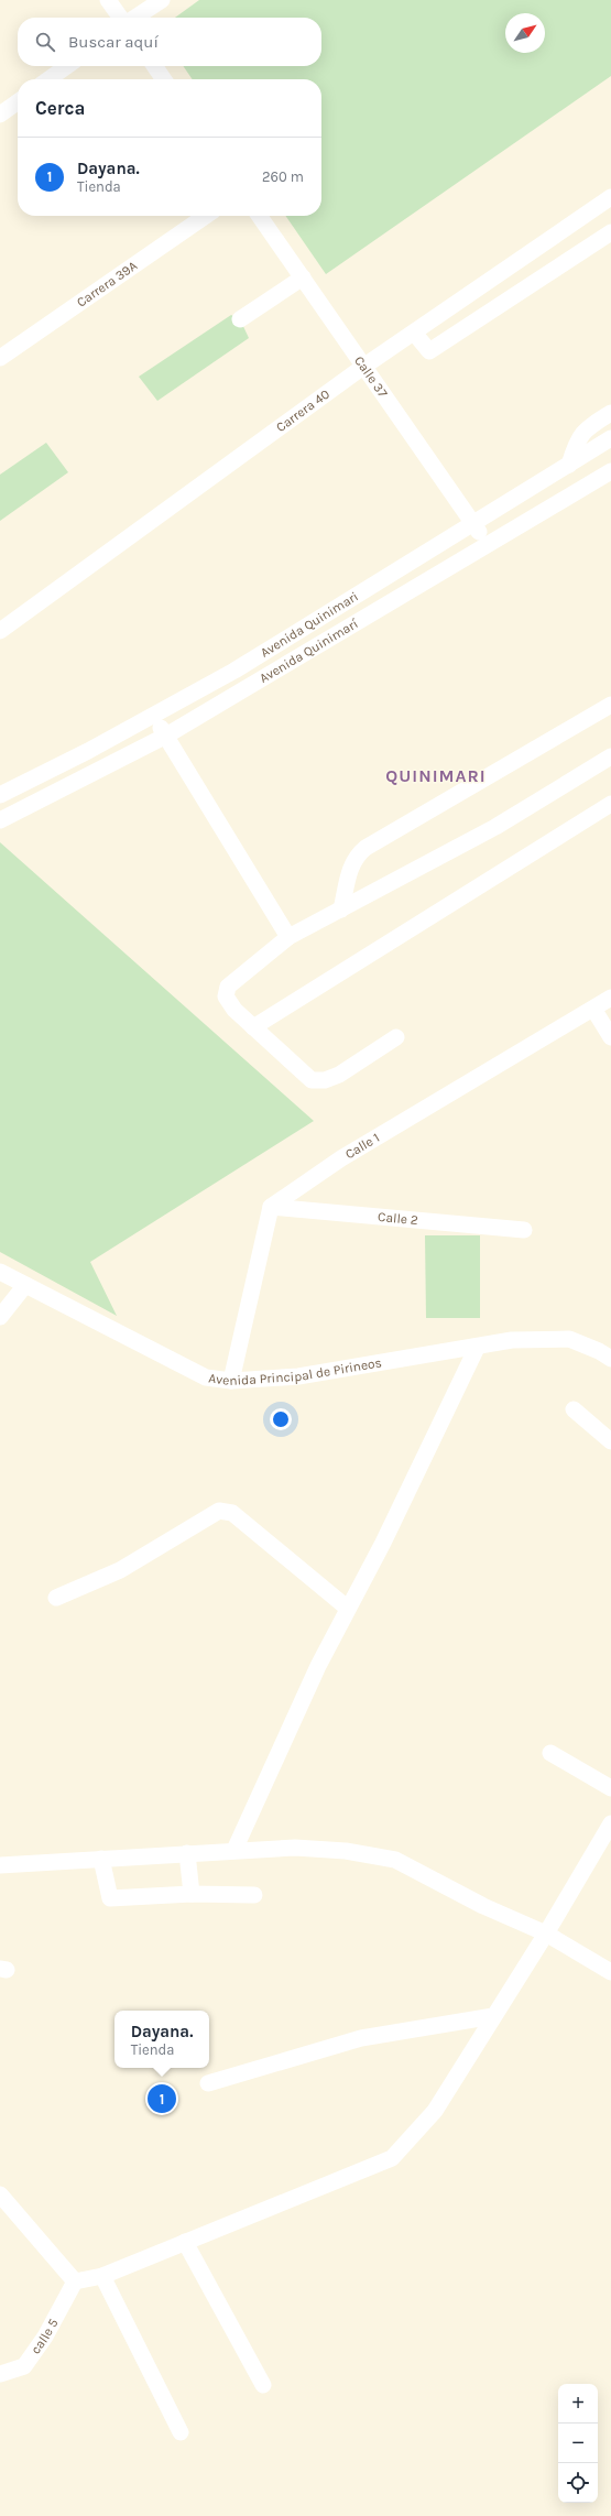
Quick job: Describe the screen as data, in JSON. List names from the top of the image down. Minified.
{"streets":{"street":["Carrera 39A","Calle 37","Carrera 40","Avenida Quinimari","Avenida Quinimarí","Calle 1","Calle 2","Avenida Principal de Pirineos","calle 5"]},"crossings":[["Calle 37","Carrera 40"],["Calle 37","Avenida Quinimari"],["Calle 37","Avenida Quinimarí"],["Calle 1","Calle 2"]],"districts":["QUINIMARI"],"north":"top right","page":{"search":"Buscar aquí","heading":"Cerca","list":[{"mark":"1","name":"Dayana.","note":"Tienda","value":"260 m"}],"popup":["Dayana.","Tienda"],"pins":"1","map_buttons":["+","−"]}}
